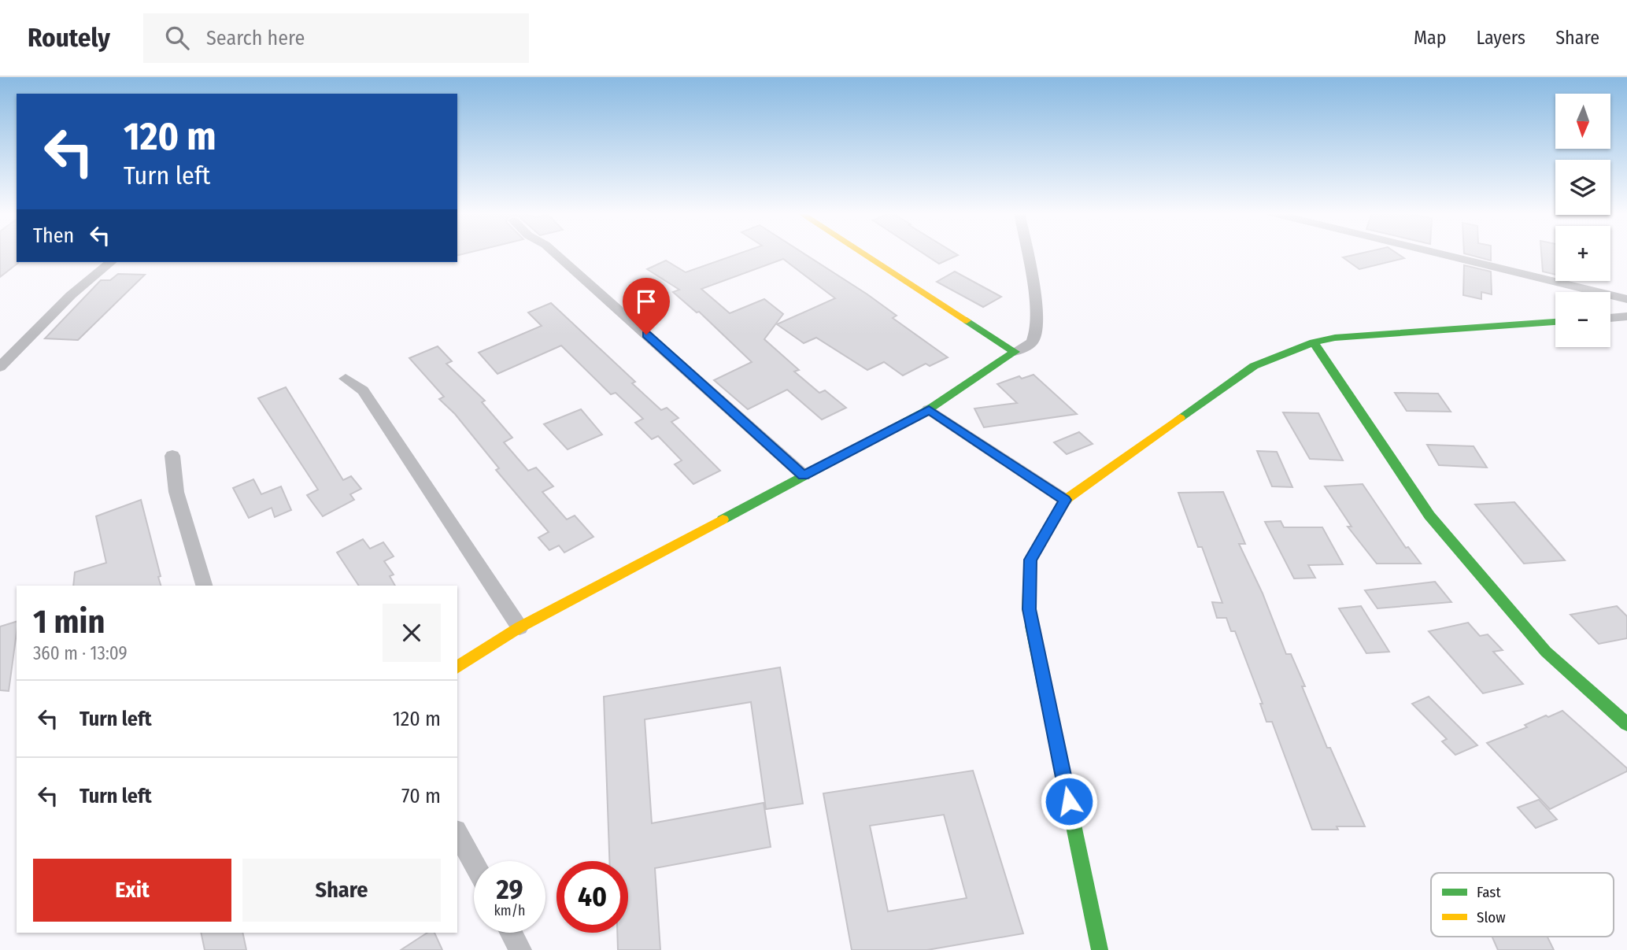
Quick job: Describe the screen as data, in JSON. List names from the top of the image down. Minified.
{"legend":["Fast","Slow"],"north":"bottom","page":{"header":"Routely","search":"Search here","nav":["Map","Layers","Share"],"map_buttons":["+","−"],"turn":["120 m","Turn left"],"then":"Then","heading":["1 min","360 m · 13:09"],"list":[{"name":"Turn left","value":"120 m"},{"name":"Turn left","value":"70 m"}],"buttons":["Exit","Share"],"speed":"29 km/h","limit":"40"}}
